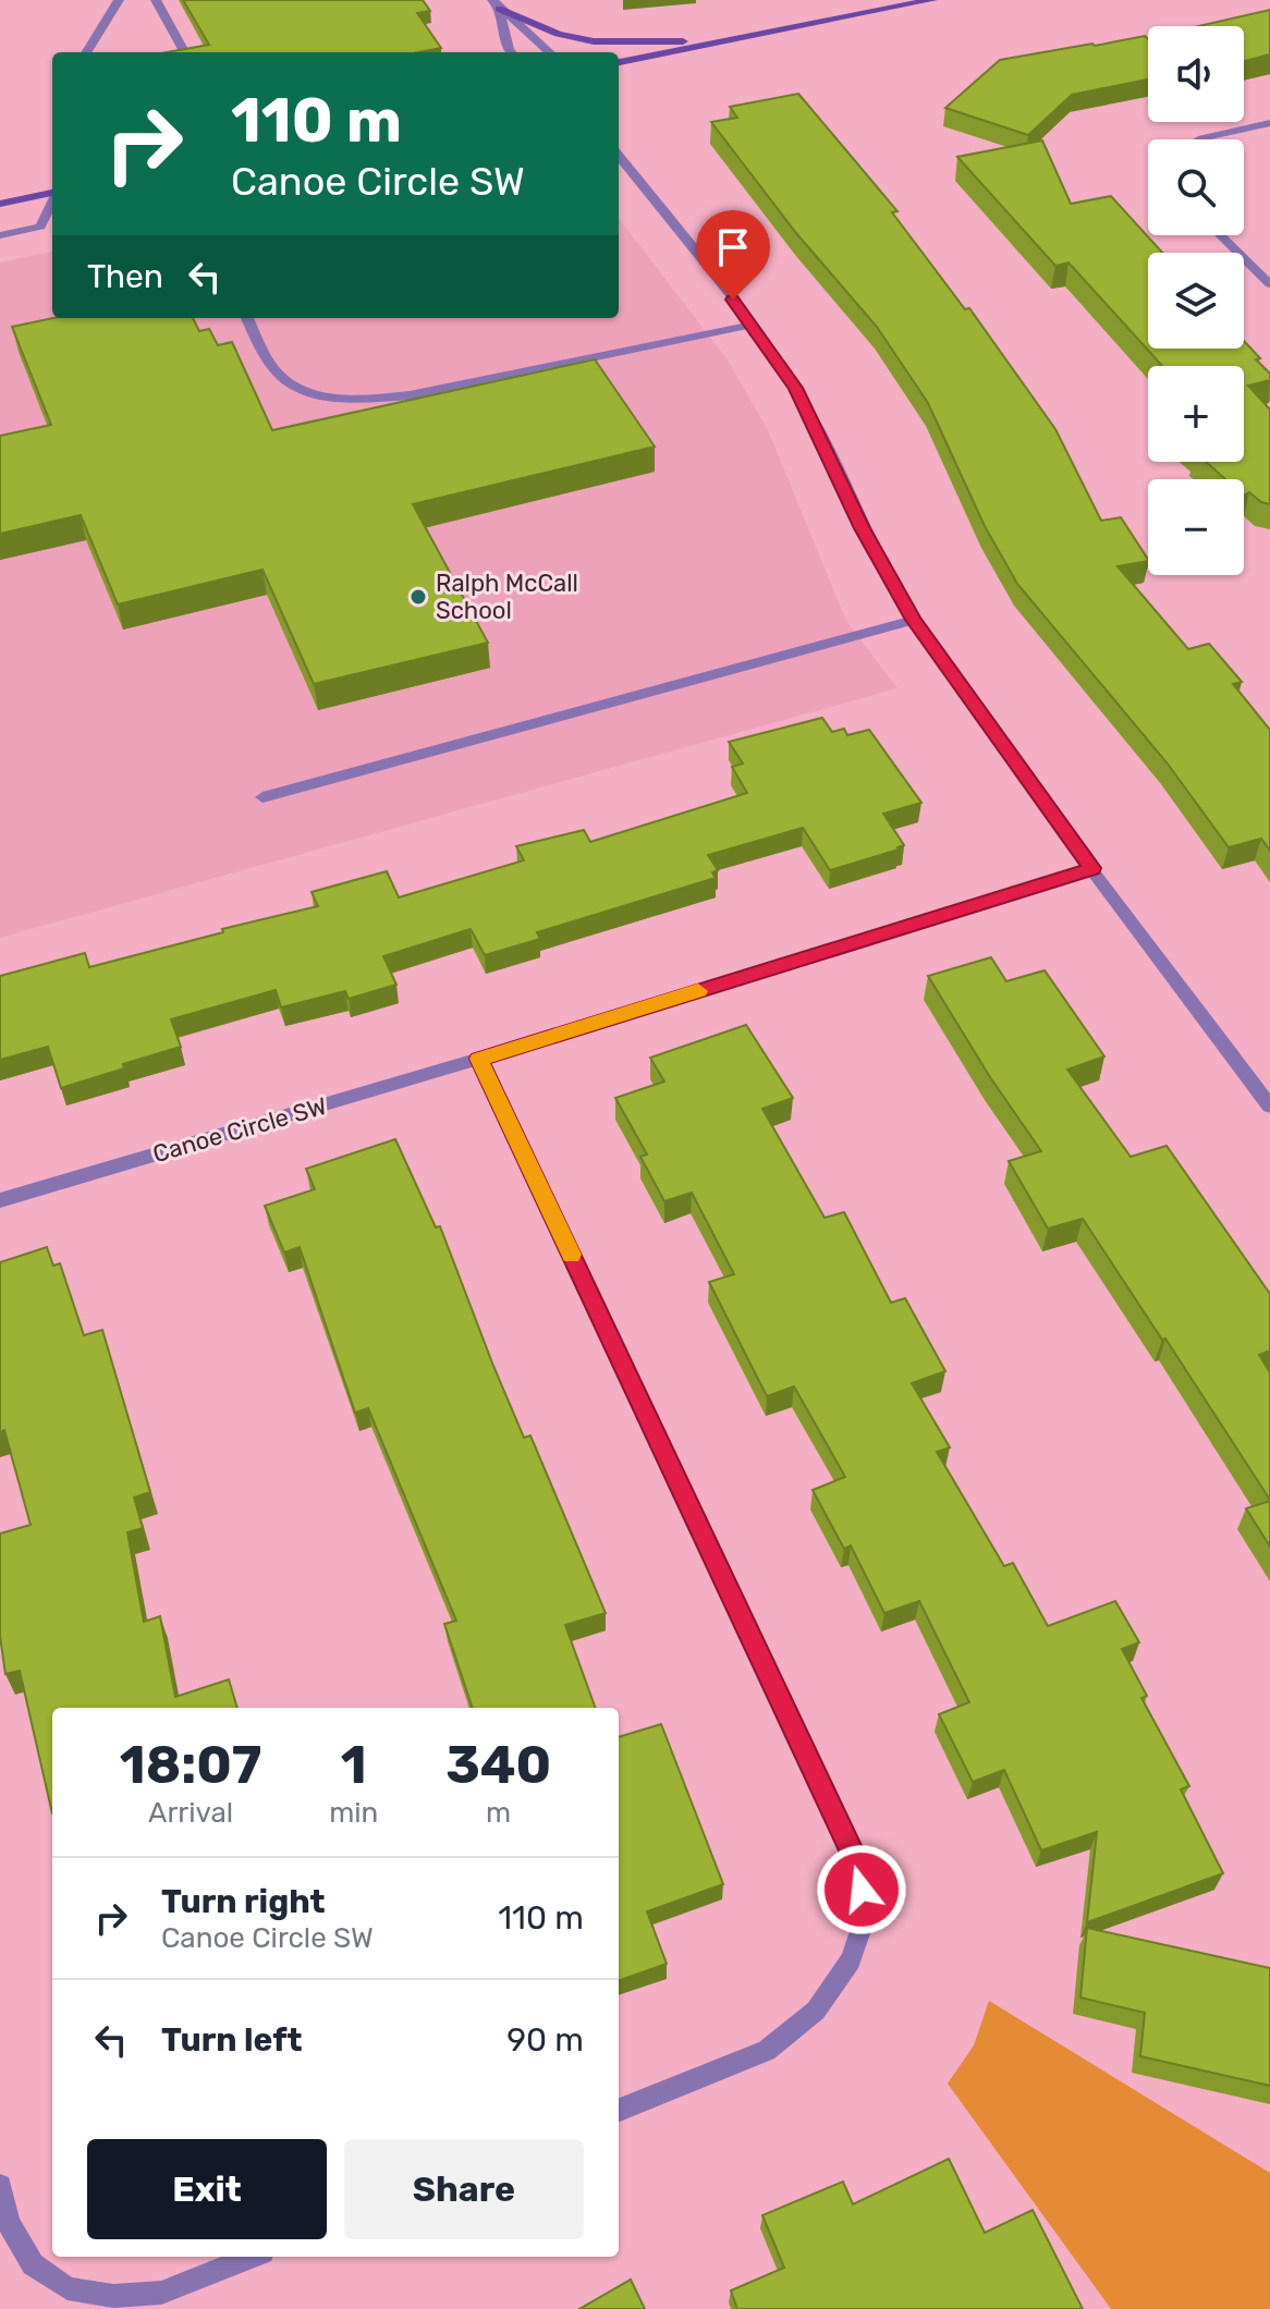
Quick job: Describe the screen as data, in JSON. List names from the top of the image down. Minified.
{"streets":{"street":["Canoe Circle SW"]},"places":["Ralph McCall School"],"page":{"map_buttons":["+","−"],"turn":["110 m","Canoe Circle SW"],"then":"Then","eta":["18:07","Arrival","1","min","340","m"],"list":[{"name":"Turn right","note":"Canoe Circle SW","value":"110 m"},{"name":"Turn left","value":"90 m"}],"buttons":["Exit","Share"]}}
